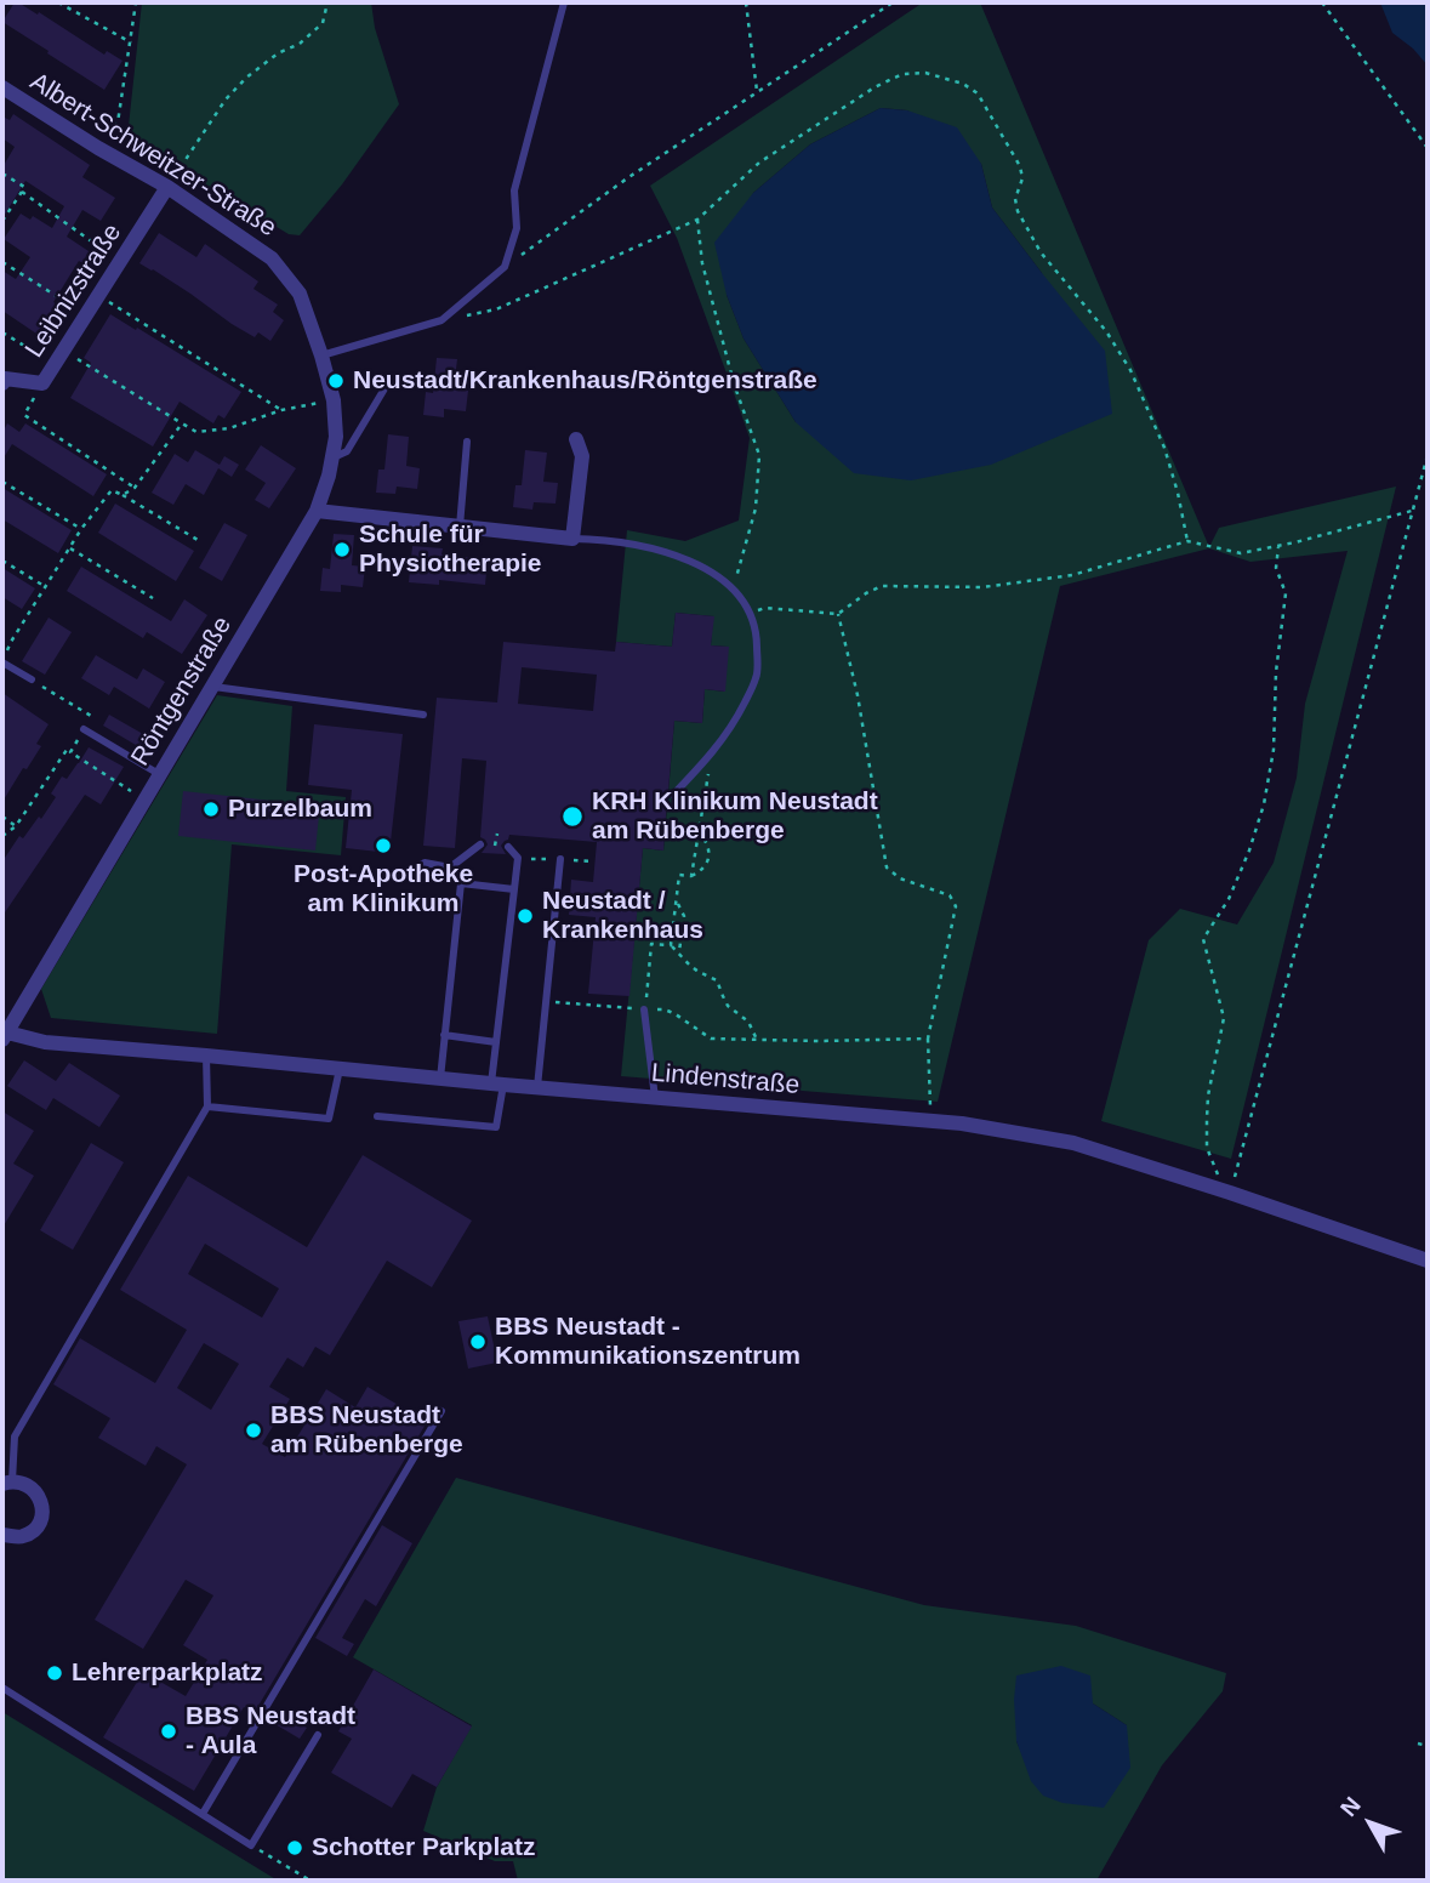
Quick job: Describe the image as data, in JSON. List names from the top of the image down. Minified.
{"streets":{"street":["Albert-Schweitzer-Straße","Leibnizstraße","Röntgenstraße","Lindenstraße"]},"crossings":[["Albert-Schweitzer-Straße","Leibnizstraße"],["Albert-Schweitzer-Straße","Röntgenstraße"],["Röntgenstraße","Lindenstraße"]],"places":["Neustadt/Krankenhaus/Röntgenstraße","Schule für Physiotherapie","Purzelbaum","KRH Klinikum Neustadt am Rübenberge","Post-Apotheke am Klinikum","Neustadt / Krankenhaus","BBS Neustadt - Kommunikationszentrum","BBS Neustadt am Rübenberge","Lehrerparkplatz","BBS Neustadt - Aula","Schotter Parkplatz"],"north":"top left"}
